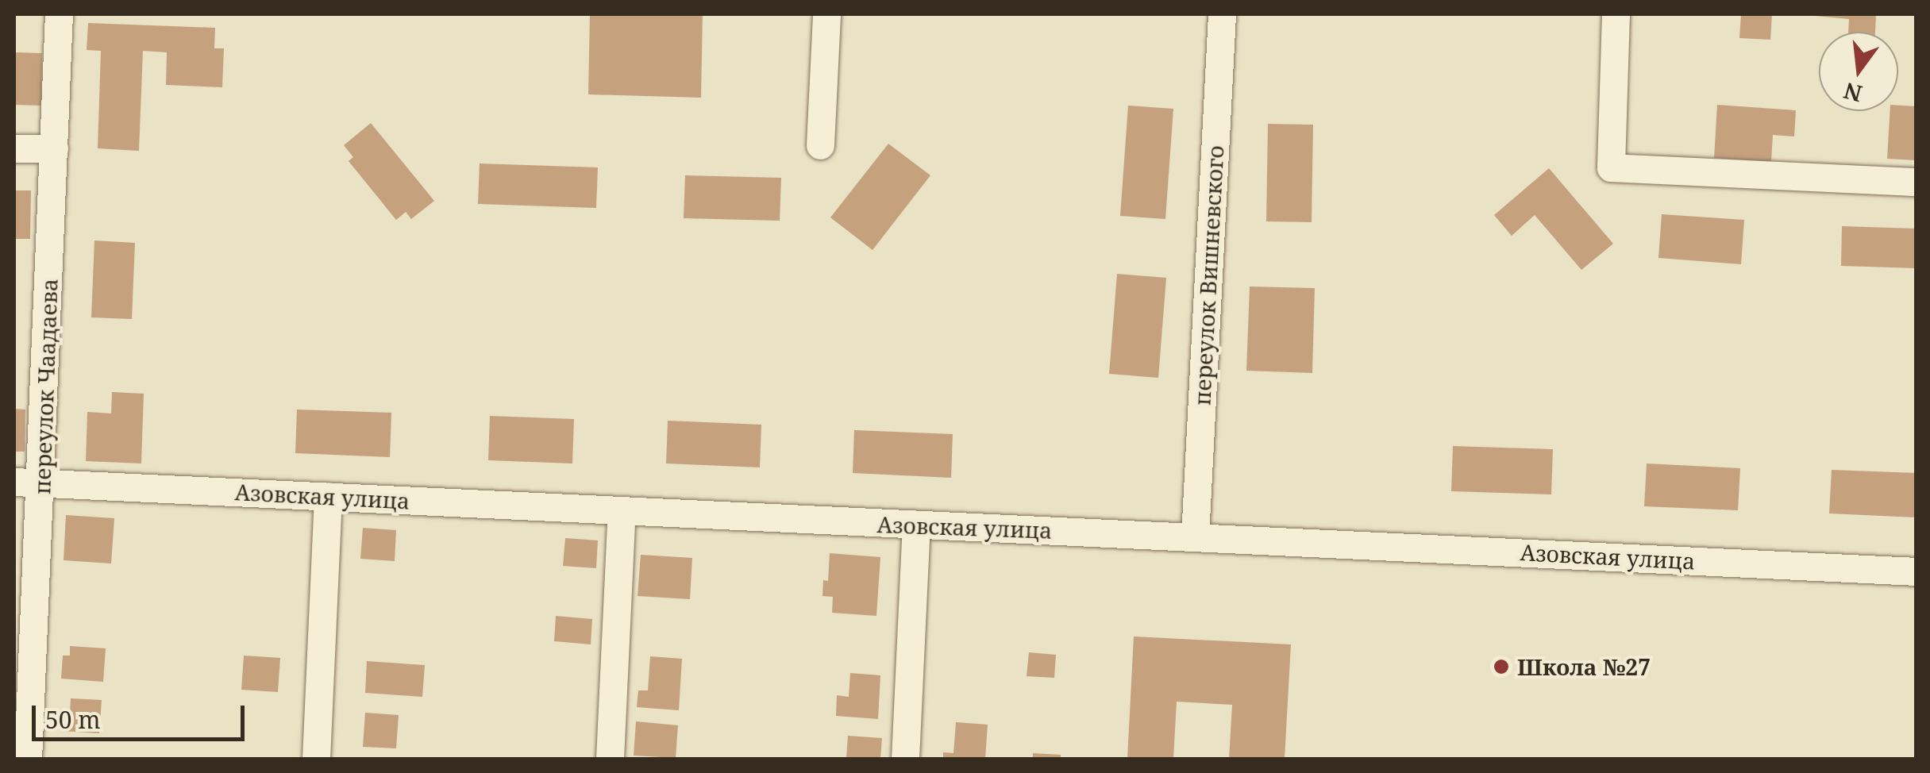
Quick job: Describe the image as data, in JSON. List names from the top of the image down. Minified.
{"streets":{"street":["переулок Вишневского","переулок Чаадаева","Азовская улица"]},"crossings":[["переулок Вишневского","Азовская улица"],["переулок Чаадаева","Азовская улица"]],"places":["Школа №27"],"scale_bar":"50 m","north":"bottom"}
